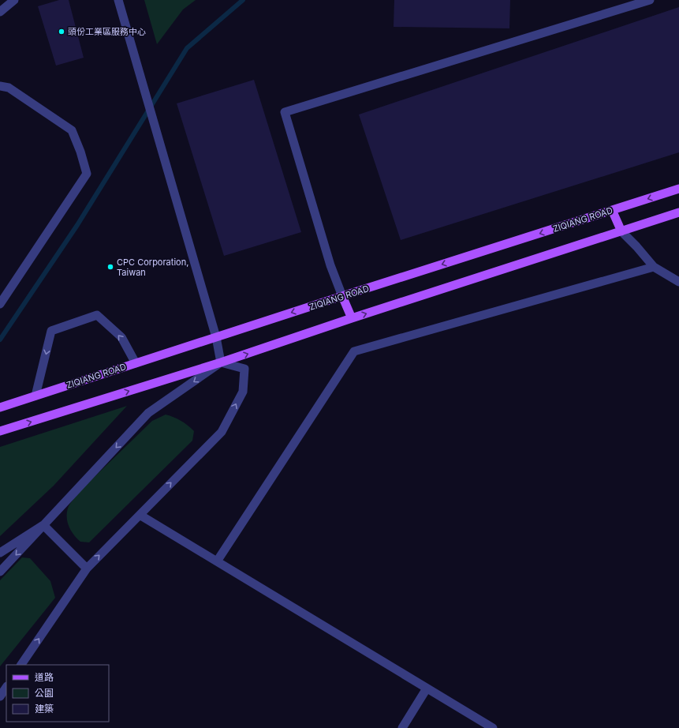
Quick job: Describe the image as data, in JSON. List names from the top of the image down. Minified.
{"streets":{"main road":["ZIQIANG ROAD"]},"places":["頭份工業區服務中心","CPC Corporation, Taiwan"],"legend":["道路","公園","建築"]}
